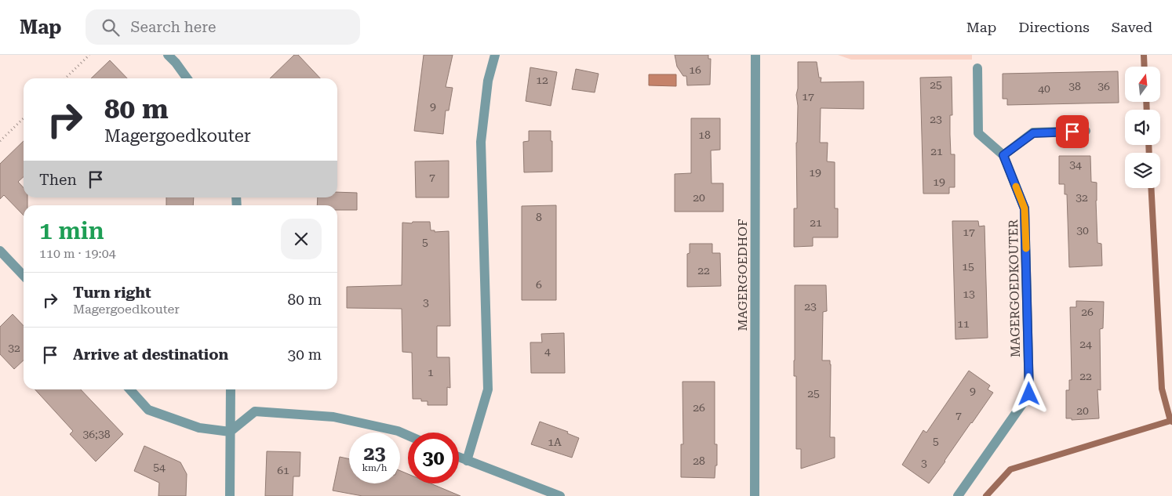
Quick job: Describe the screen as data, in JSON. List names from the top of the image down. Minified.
{"streets":{"street":["MAGERGOEDHOF","MAGERGOEDKOUTER"]},"house_numbers":["16","12","25","38","36","40","17","9","23","18","21","34","19","7","19","20","32","8","21","30","17","5","15","22","6","13","3","23","26","11","24","32","4","1","22","9","25","26","20","7","36;38","5","1A","28","3","54","61"],"north":"top","page":{"header":"Map","search":"Search here","nav":["Map","Directions","Saved"],"turn":["80 m","Magergoedkouter"],"then":"Then","heading":["1 min","110 m · 19:04"],"list":[{"name":"Turn right","note":"Magergoedkouter","value":"80 m"},{"name":"Arrive at destination","value":"30 m"}],"speed":"23 km/h","limit":"30"}}
